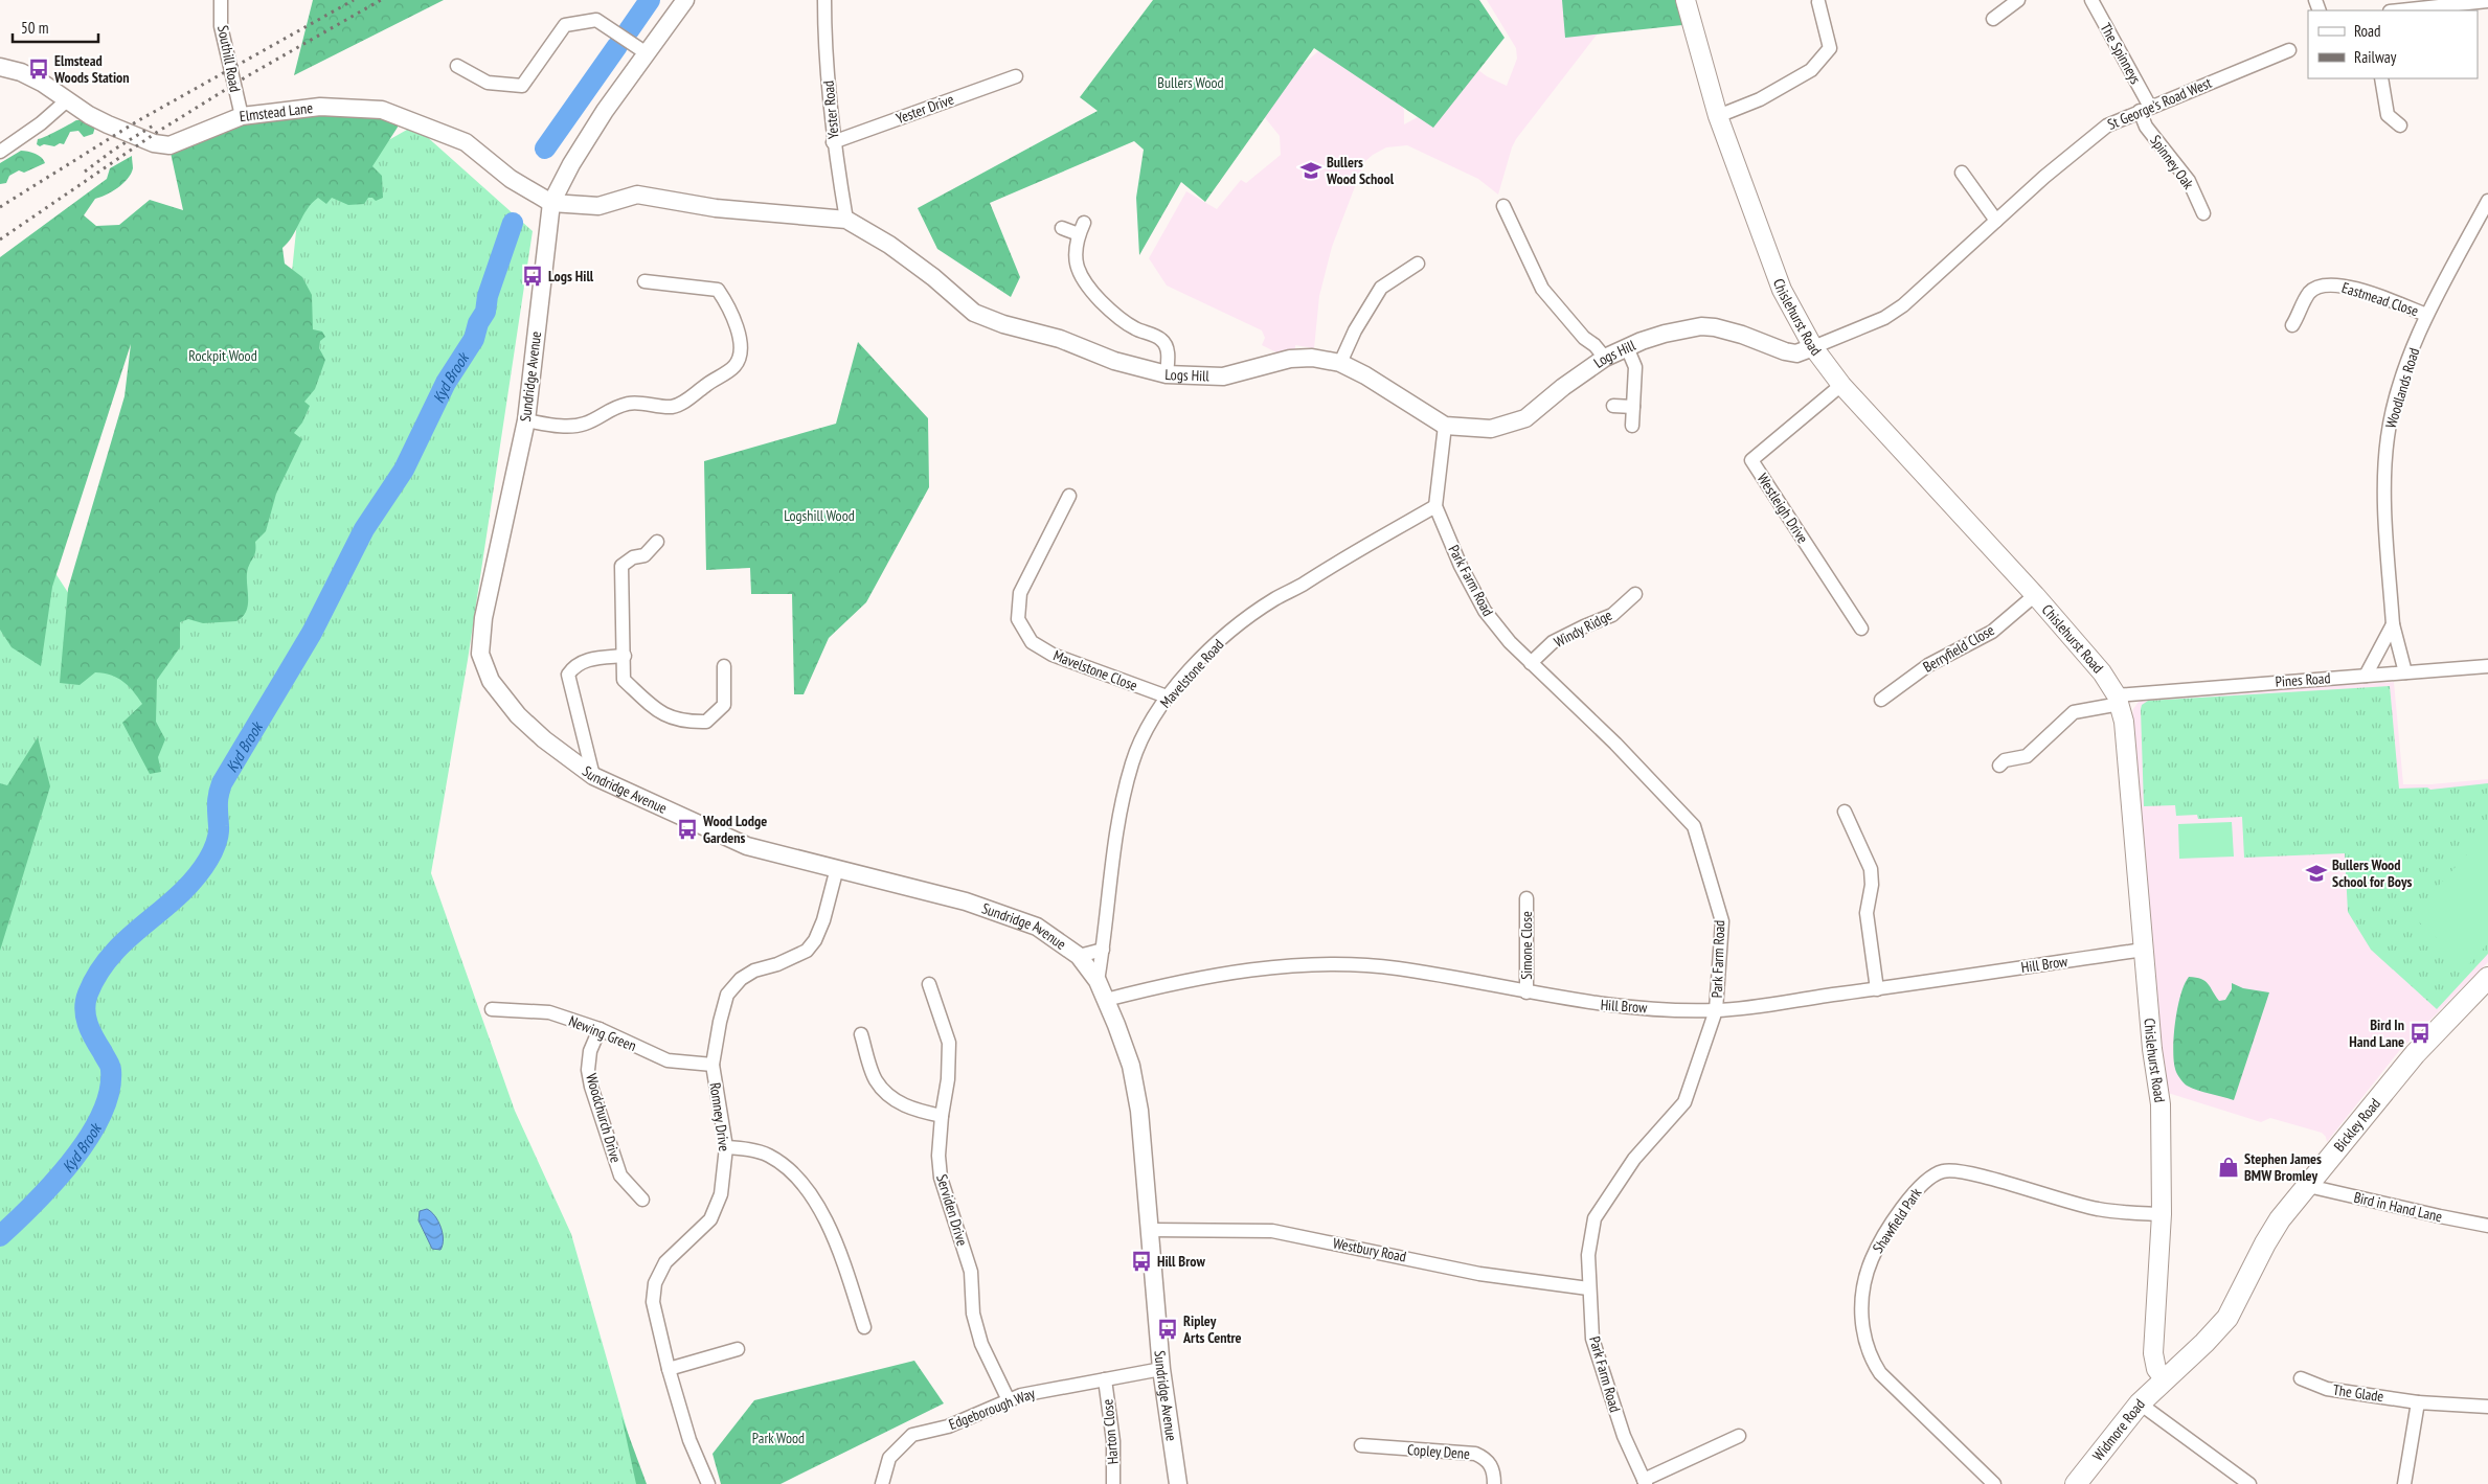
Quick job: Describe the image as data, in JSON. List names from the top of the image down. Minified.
{"streets":{"main road":["Chislehurst Road","Bickley Road","Widmore Road"],"street":["The Spinneys","Southill Road","St George's Road West","Yester Drive","Yester Road","Elmstead Lane","Spinney Oak","Eastmead Close","Logs Hill","Sundridge Avenue","Woodlands Road","Westleigh Drive","Park Farm Road","Windy Ridge","Berryfield Close","Mavelstone Close","Mavelstone Road","Pines Road","Simone Close","Hill Brow","Newing Green","Romney Drive","Woodchurch Drive","Bird in Hand Lane","Serviden Drive","Shawfield Park","Westbury Road","The Glade","Edgeborough Way","Harton Close","Copley Dene"]},"crossings":[["The Spinneys","St George's Road West"],["The Spinneys","Spinney Oak"],["Southill Road","Elmstead Lane"],["St George's Road West","Spinney Oak"],["St George's Road West","Chislehurst Road"],["St George's Road West","Logs Hill"],["Yester Drive","Yester Road"],["Yester Road","Logs Hill"],["Elmstead Lane","Logs Hill"],["Elmstead Lane","Sundridge Avenue"],["Eastmead Close","Woodlands Road"],["Chislehurst Road","Logs Hill"],["Chislehurst Road","Westleigh Drive"],["Chislehurst Road","Berryfield Close"],["Chislehurst Road","Pines Road"],["Chislehurst Road","Hill Brow"],["Chislehurst Road","Bickley Road"],["Chislehurst Road","Shawfield Park"],["Chislehurst Road","Widmore Road"],["Logs Hill","Sundridge Avenue"],["Logs Hill","Park Farm Road"],["Sundridge Avenue","Mavelstone Road"],["Sundridge Avenue","Hill Brow"],["Sundridge Avenue","Romney Drive"],["Sundridge Avenue","Westbury Road"],["Sundridge Avenue","Edgeborough Way"],["Woodlands Road","Pines Road"],["Park Farm Road","Windy Ridge"],["Park Farm Road","Mavelstone Road"],["Park Farm Road","Hill Brow"],["Park Farm Road","Westbury Road"],["Mavelstone Close","Mavelstone Road"],["Simone Close","Hill Brow"],["Newing Green","Romney Drive"],["Newing Green","Woodchurch Drive"],["Bickley Road","Bird in Hand Lane"],["Bickley Road","Widmore Road"],["Serviden Drive","Edgeborough Way"],["Edgeborough Way","Harton Close"]],"water":["Kyd Brook"],"parks":["Bullers Wood","Rockpit Wood","Logshill Wood","Park Wood"],"places":{"bus stop":["Elmstead Woods Station","Logs Hill","Wood Lodge Gardens","Bird In Hand Lane","Hill Brow","Ripley Arts Centre"],"school or university":["Bullers Wood School","Bullers Wood School for Boys"],"shop":["Stephen James BMW Bromley"]},"legend":["Road","Railway"],"scale_bar":"50 m"}
